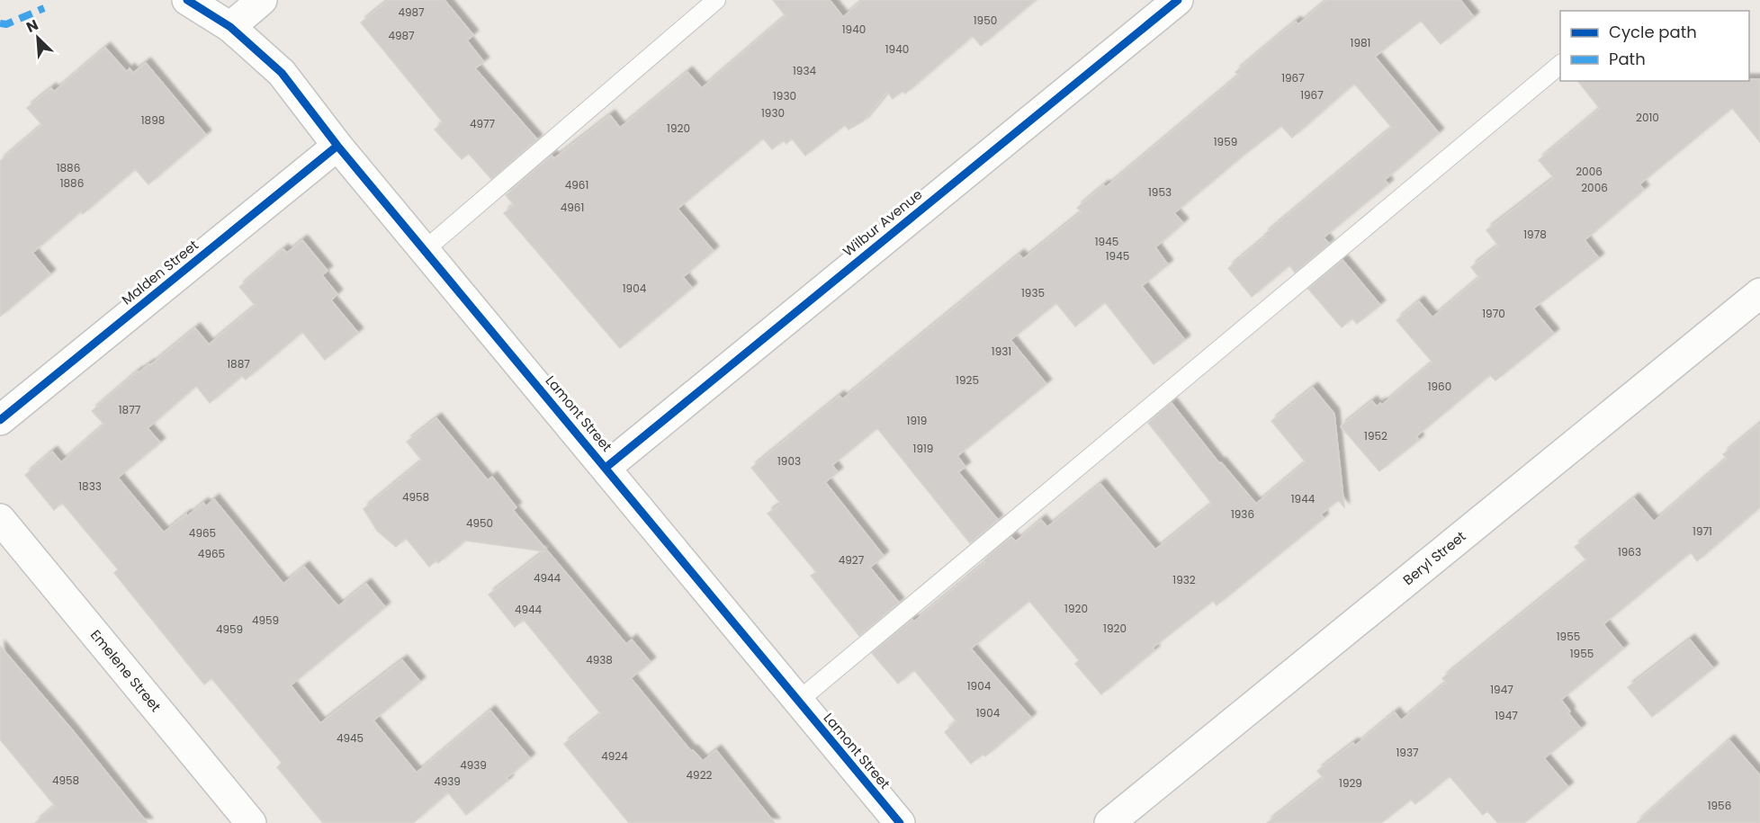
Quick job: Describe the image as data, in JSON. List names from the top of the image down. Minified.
{"streets":{"street":["Wilbur Avenue","Malden Street","Lamont Street","Beryl Street","Emelene Street"]},"crossings":[["Wilbur Avenue","Lamont Street"],["Malden Street","Lamont Street"]],"house_numbers":["4987","1950","1940","4987","1981","1940","1934","1967","1967","1930","1930","2010","1898","4977","1920","1959","1886","2006","1886","4961","2006","1953","4961","1978","1945","1945","1904","1935","1970","1931","1887","1925","1960","1877","1919","1952","1919","1903","1833","4958","1944","1936","4950","1971","4965","1963","4965","4927","4944","1932","1920","4944","4959","1920","4959","1955","1955","4938","1904","1947","1904","1947","4945","1937","4924","4939","4922","4958","4939","1929","1956"],"legend":["Cycle path","Path"],"north":"top left"}
